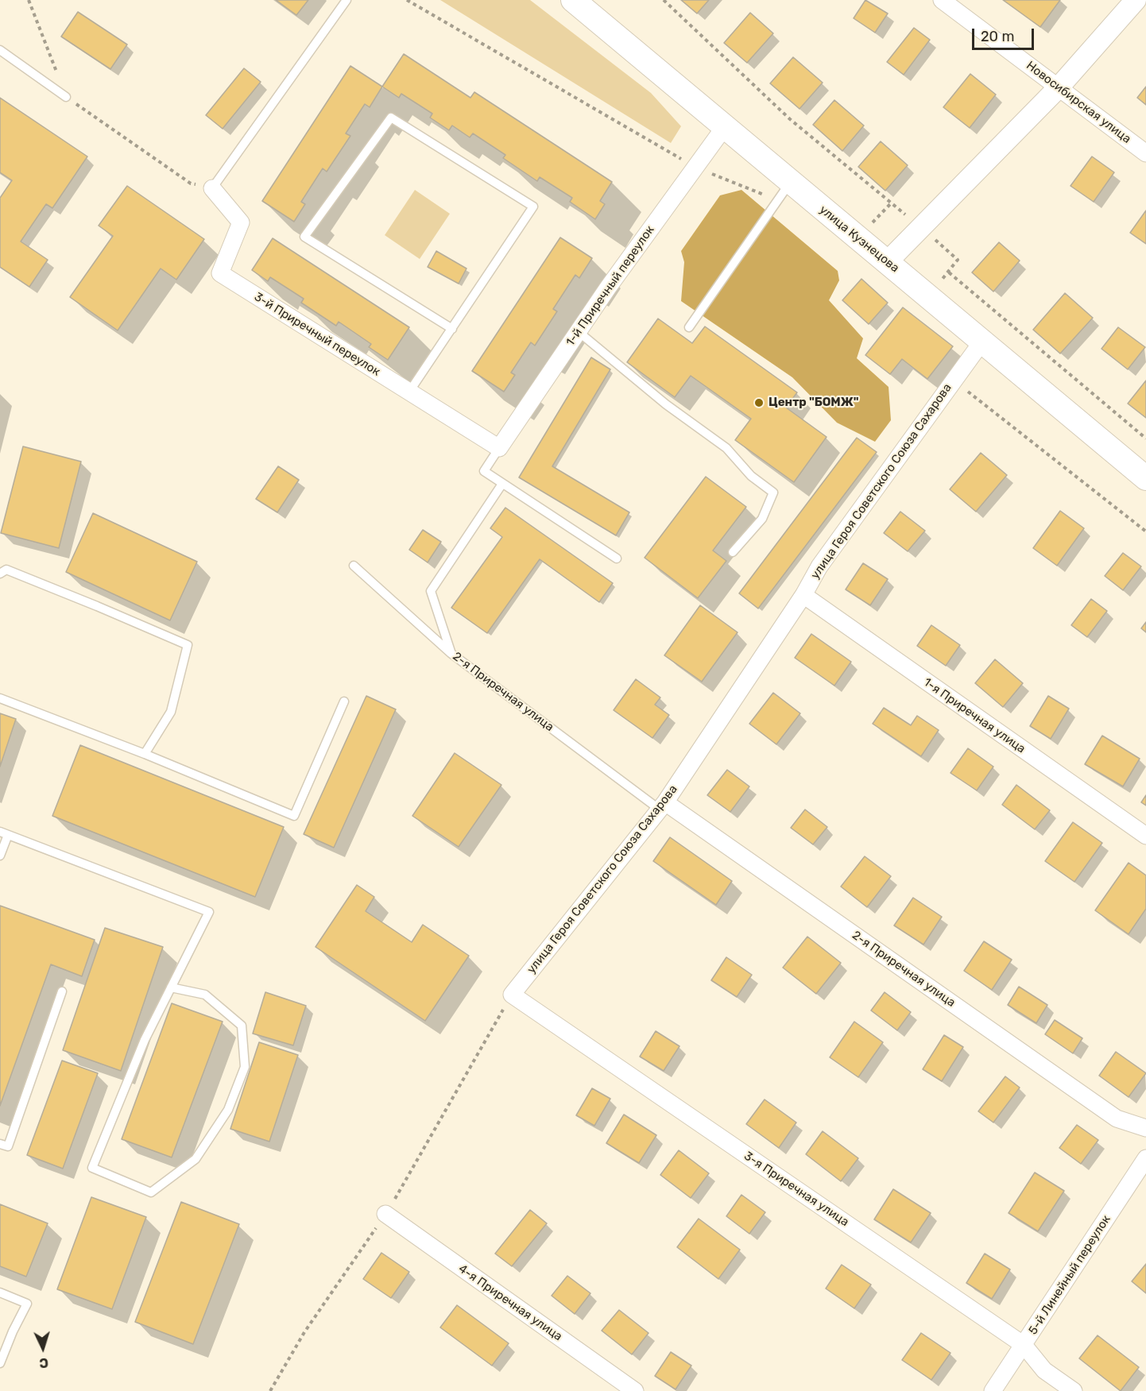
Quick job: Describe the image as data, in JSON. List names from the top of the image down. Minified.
{"streets":{"main road":["улица Кузнецова"],"street":["Новосибирская улица","1-й Приречный переулок","3-й Приречный переулок","улица Героя Советского Союза Сахарова","2-я Приречная улица","1-я Приречная улица","3-я Приречная улица","5-й Линейный переулок","4-я Приречная улица"]},"crossings":[["улица Кузнецова","1-й Приречный переулок"],["улица Кузнецова","улица Героя Советского Союза Сахарова"],["1-й Приречный переулок","3-й Приречный переулок"],["улица Героя Советского Союза Сахарова","2-я Приречная улица"],["улица Героя Советского Союза Сахарова","1-я Приречная улица"],["улица Героя Советского Союза Сахарова","3-я Приречная улица"],["3-я Приречная улица","5-й Линейный переулок"]],"places":["Центр \"БОМЖ\""],"scale_bar":"20 m","north":"bottom"}
